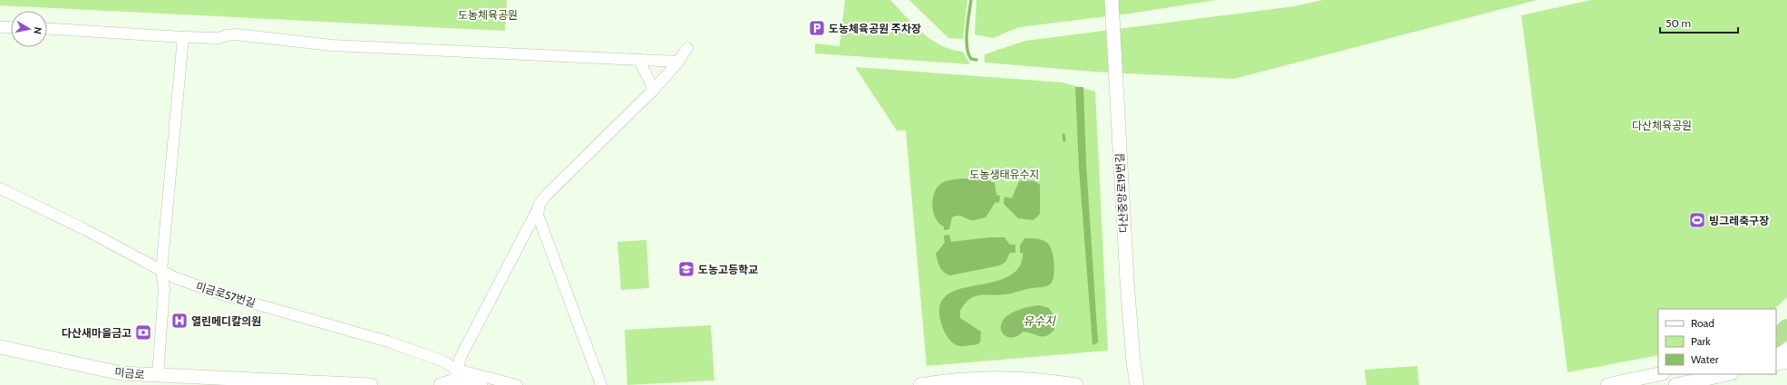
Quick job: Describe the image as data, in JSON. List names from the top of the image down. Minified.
{"streets":{"street":["다산중앙로19번길","미금로57번길","미금로"]},"water":["유수지"],"parks":["도농체육공원","다산체육공원","도농생태유수지"],"places":{"parking":["도농체육공원 주차장"],"sports":["빙그레축구장"],"school or university":["도농고등학교"],"hospital":["열린메디칼의원"],"bank":["다산새마을금고"]},"legend":["Road","Park","Water"],"scale_bar":"50 m","north":"right"}
